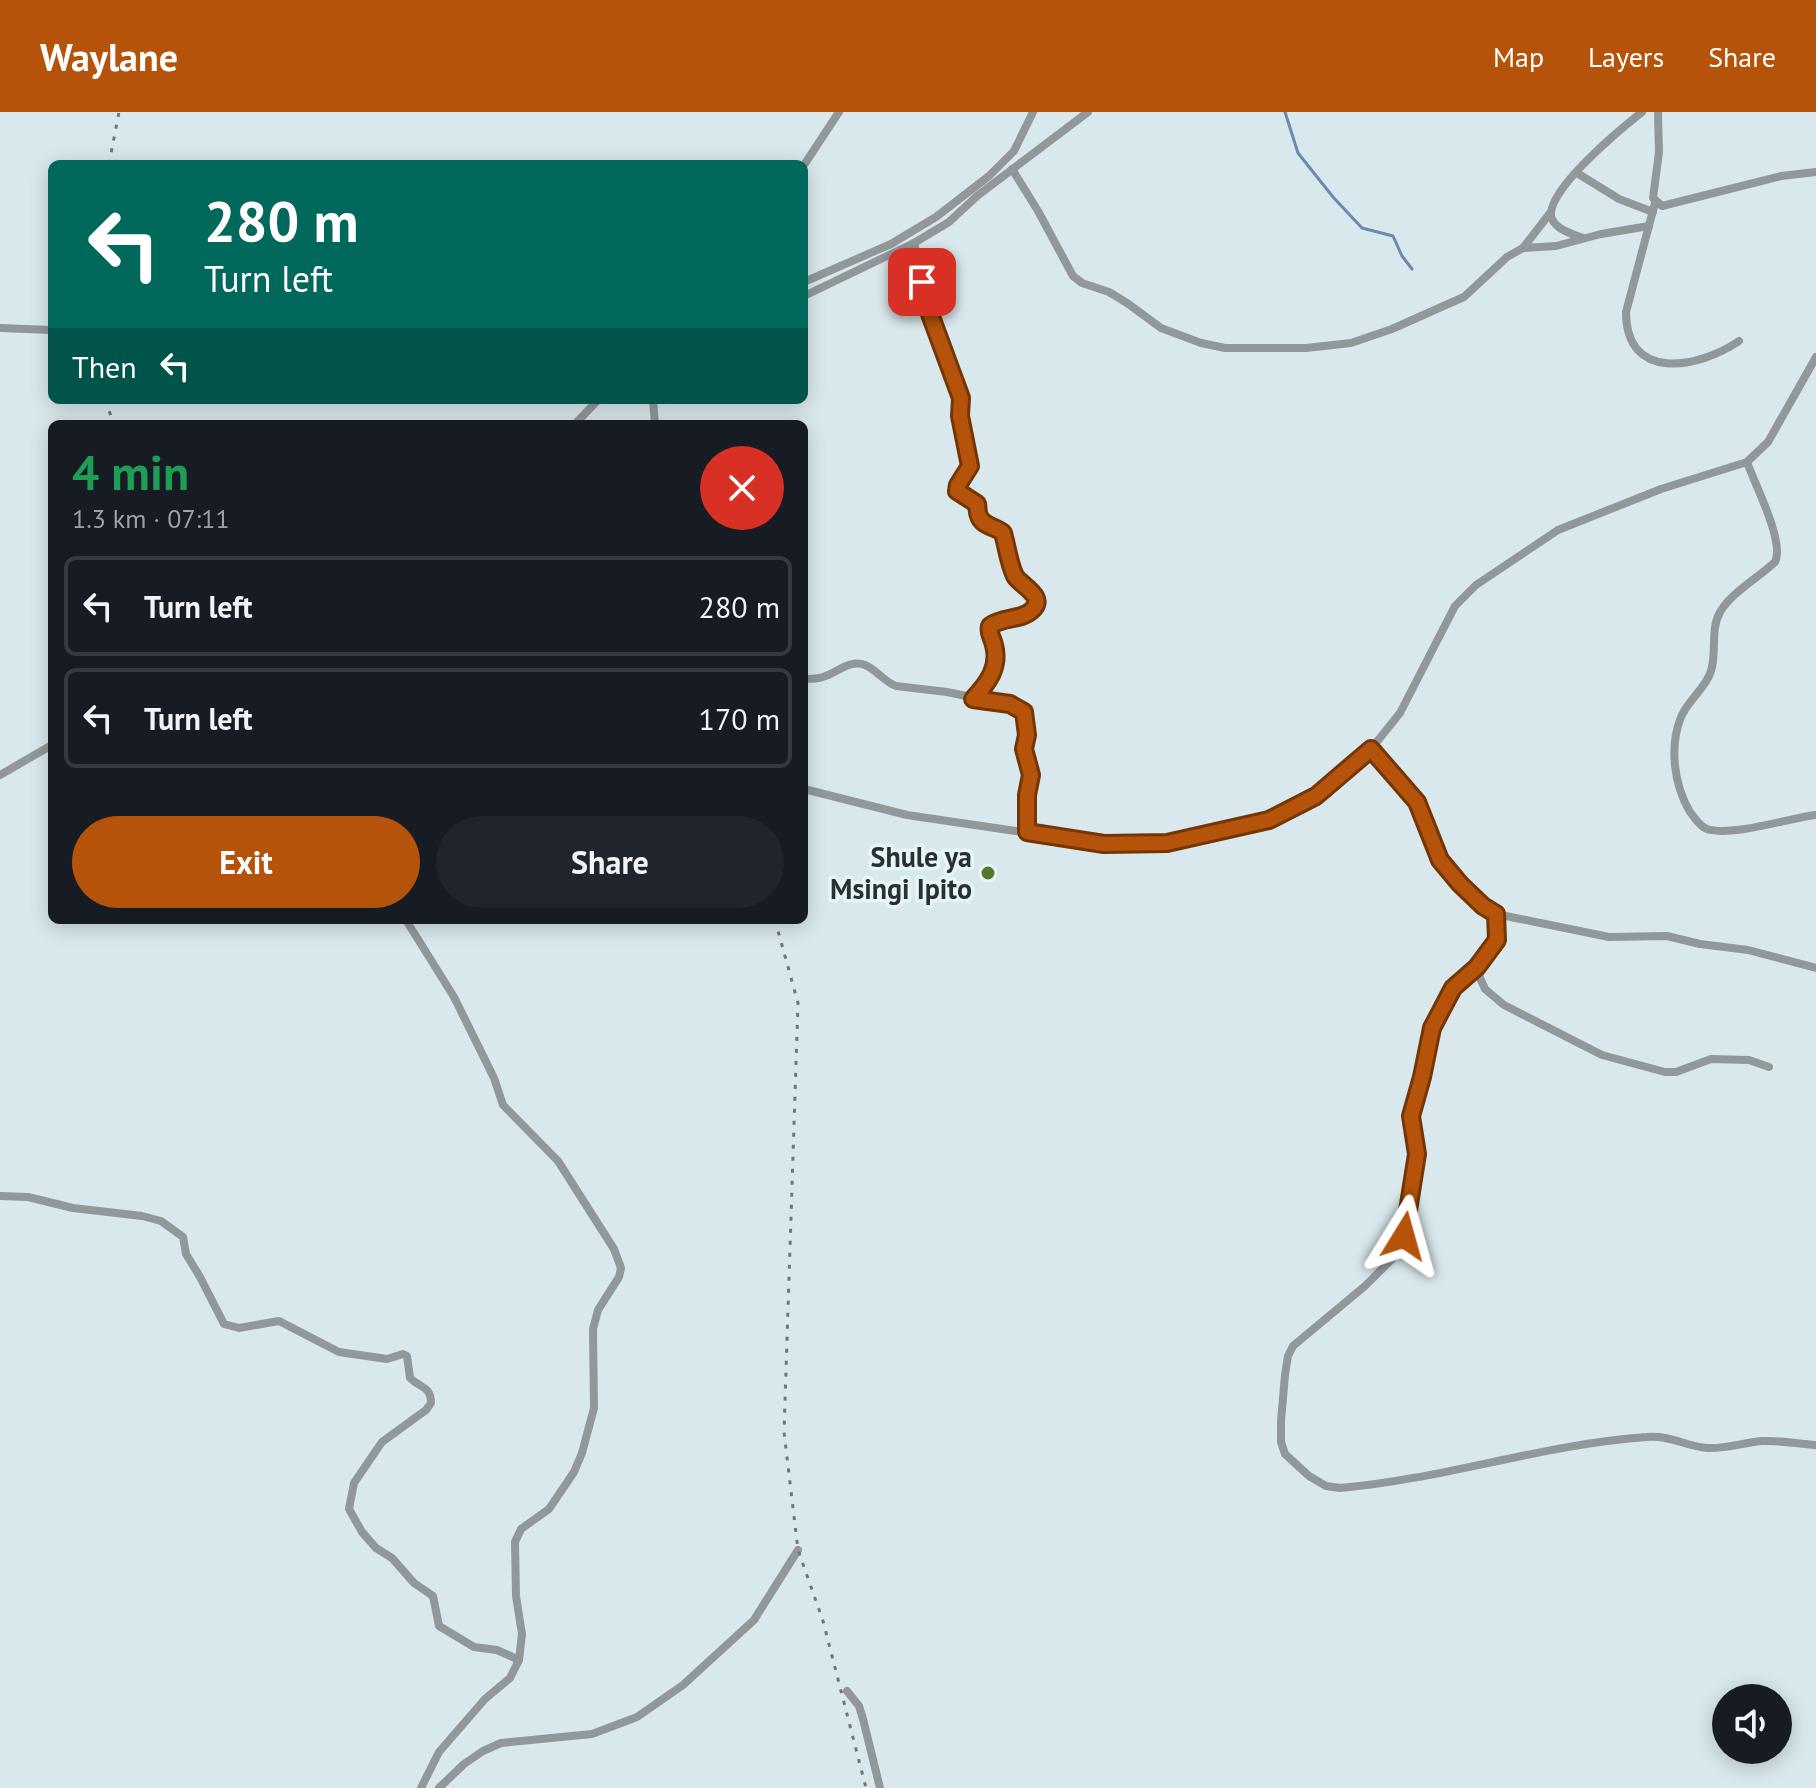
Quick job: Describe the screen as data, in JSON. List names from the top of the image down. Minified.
{"places":["Shule ya Msingi Ipito"],"page":{"header":"Waylane","nav":["Map","Layers","Share"],"turn":["280 m","Turn left"],"then":"Then","heading":["4 min","1.3 km · 07:11"],"list":[{"name":"Turn left","value":"280 m"},{"name":"Turn left","value":"170 m"}],"buttons":["Exit","Share"]}}
